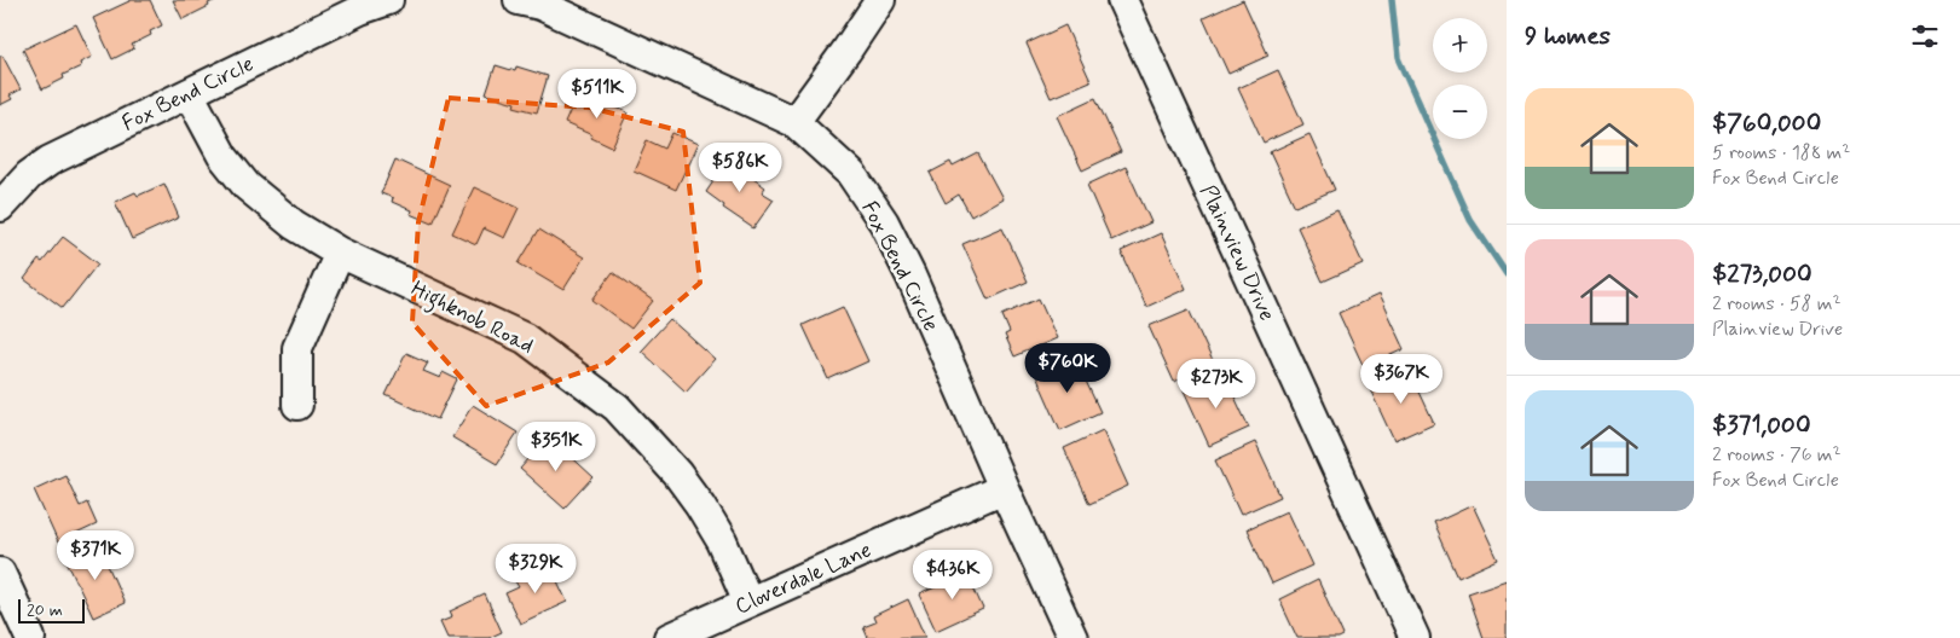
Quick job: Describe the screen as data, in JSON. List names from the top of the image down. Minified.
{"streets":{"street":["Fox Bend Circle","Plainview Drive","Highknob Road","Cloverdale Lane"]},"crossings":[["Fox Bend Circle","Highknob Road"],["Fox Bend Circle","Cloverdale Lane"],["Highknob Road","Cloverdale Lane"]],"scale_bar":"20 m","page":{"heading":"9 homes","map_buttons":["+","−"],"price":["$511K","$586K","$760K","$367K","$273K","$351K","$371K","$329K","$436K"],"list":[{"name":"$760,000","note":"5 rooms · 188 m² · Fox Bend Circle"},{"name":"$273,000","note":"2 rooms · 58 m² · Plainview Drive"},{"name":"$371,000","note":"2 rooms · 76 m² · Fox Bend Circle"}],"scale":"20 m"}}
